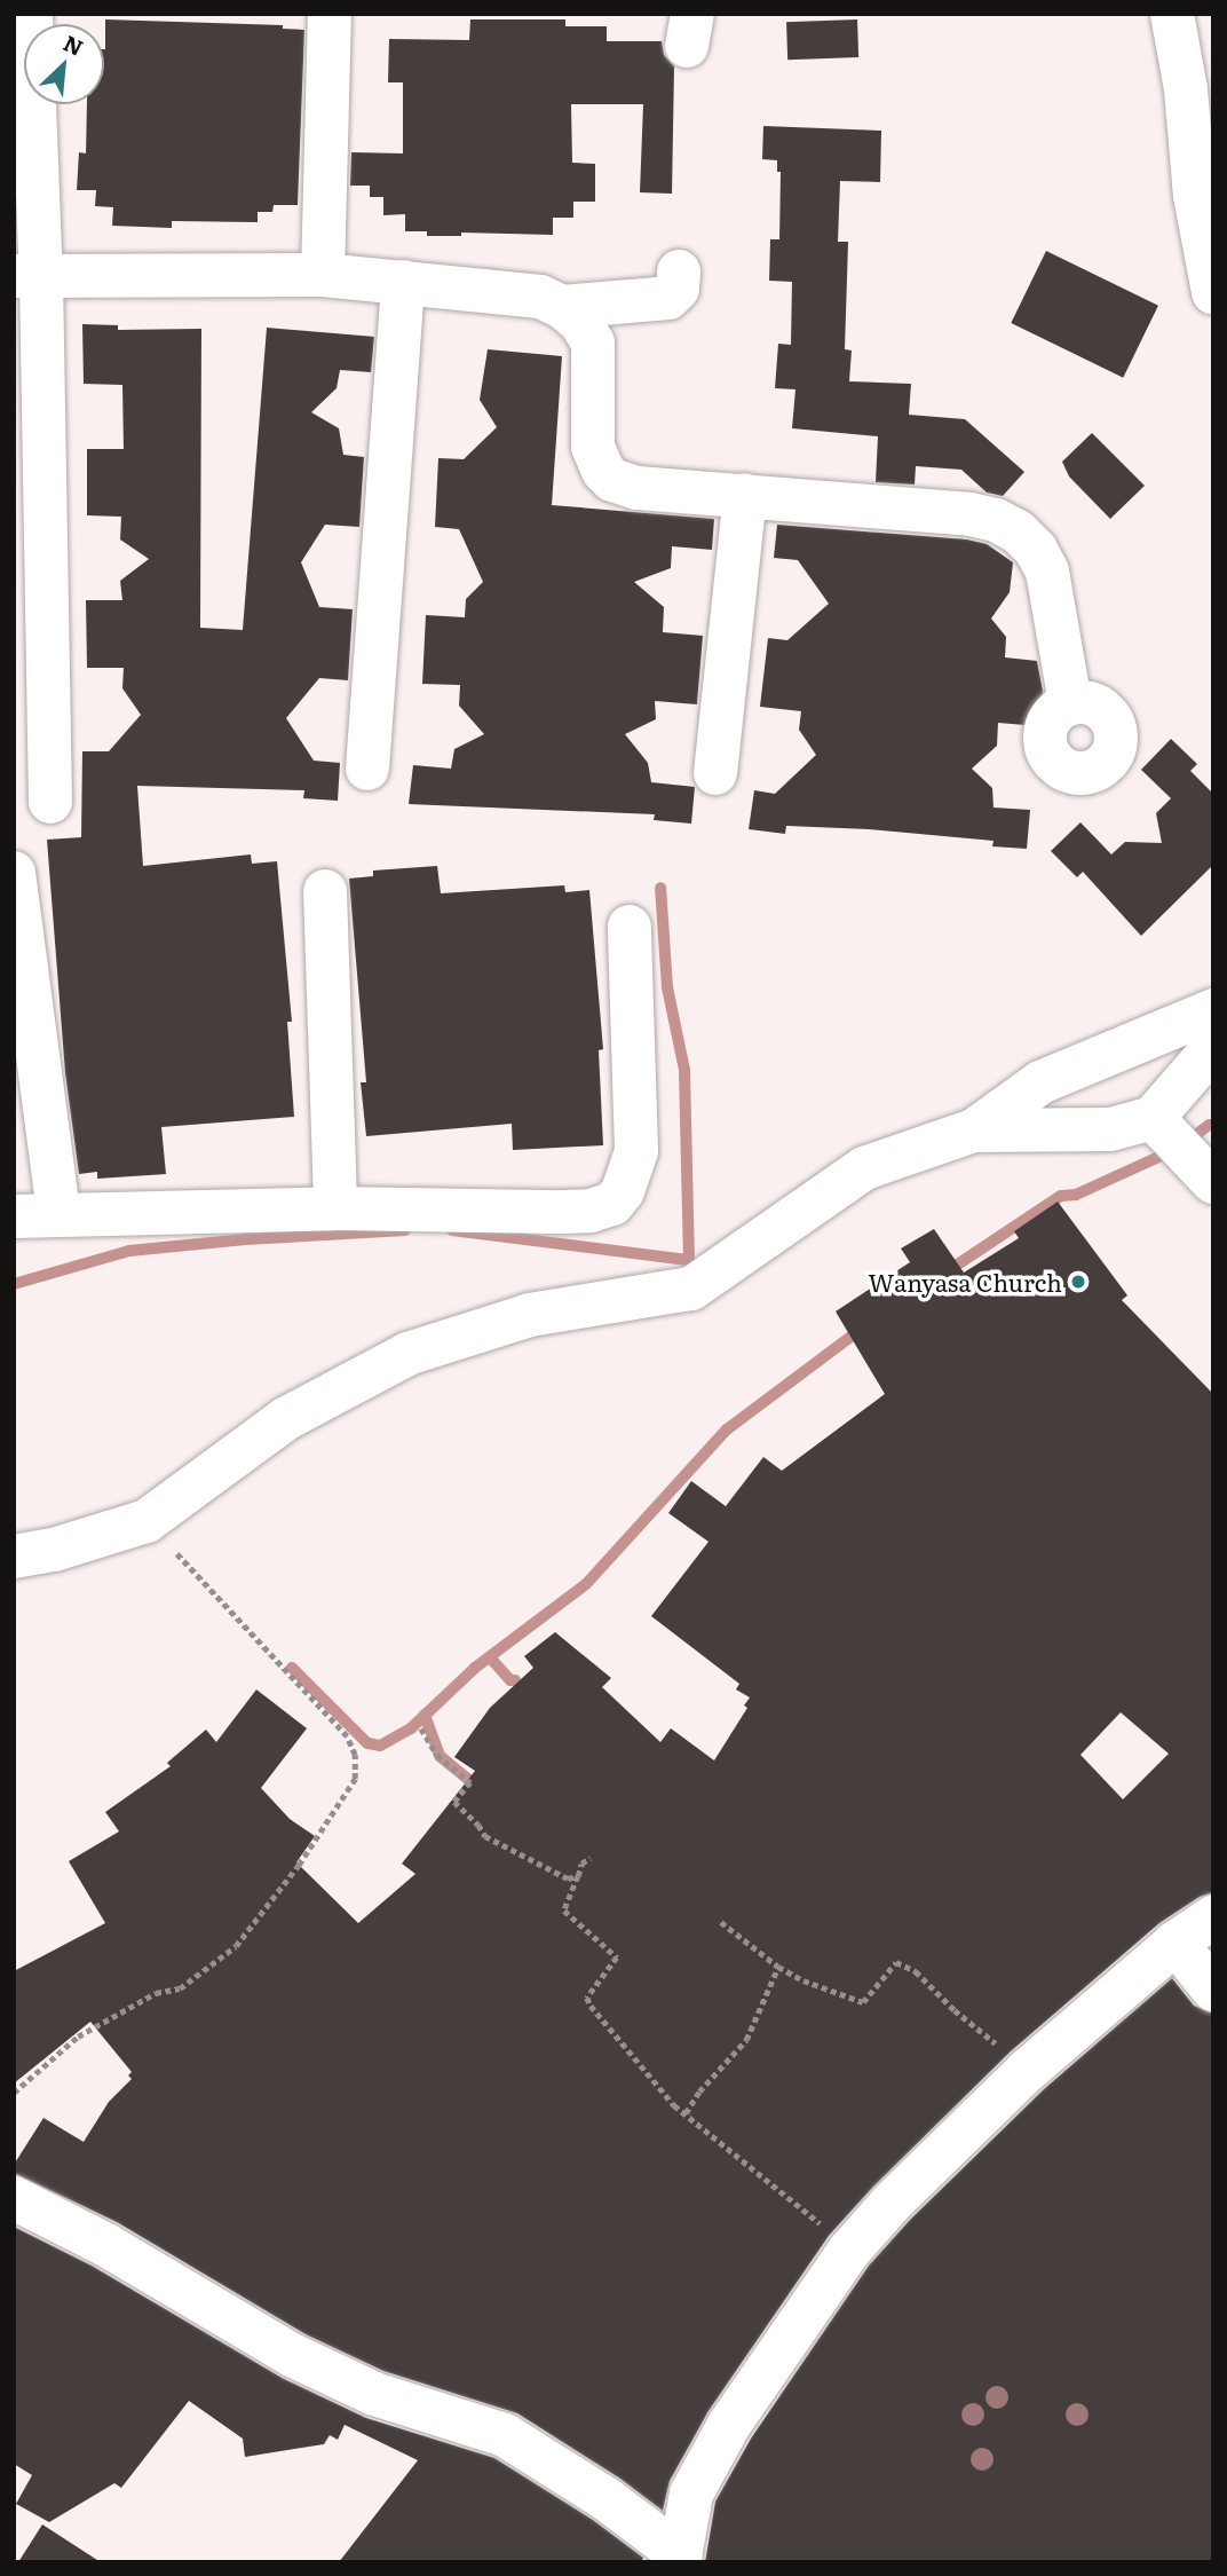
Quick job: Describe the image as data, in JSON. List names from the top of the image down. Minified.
{"places":["Wanyasa Church"],"north":"top right"}
